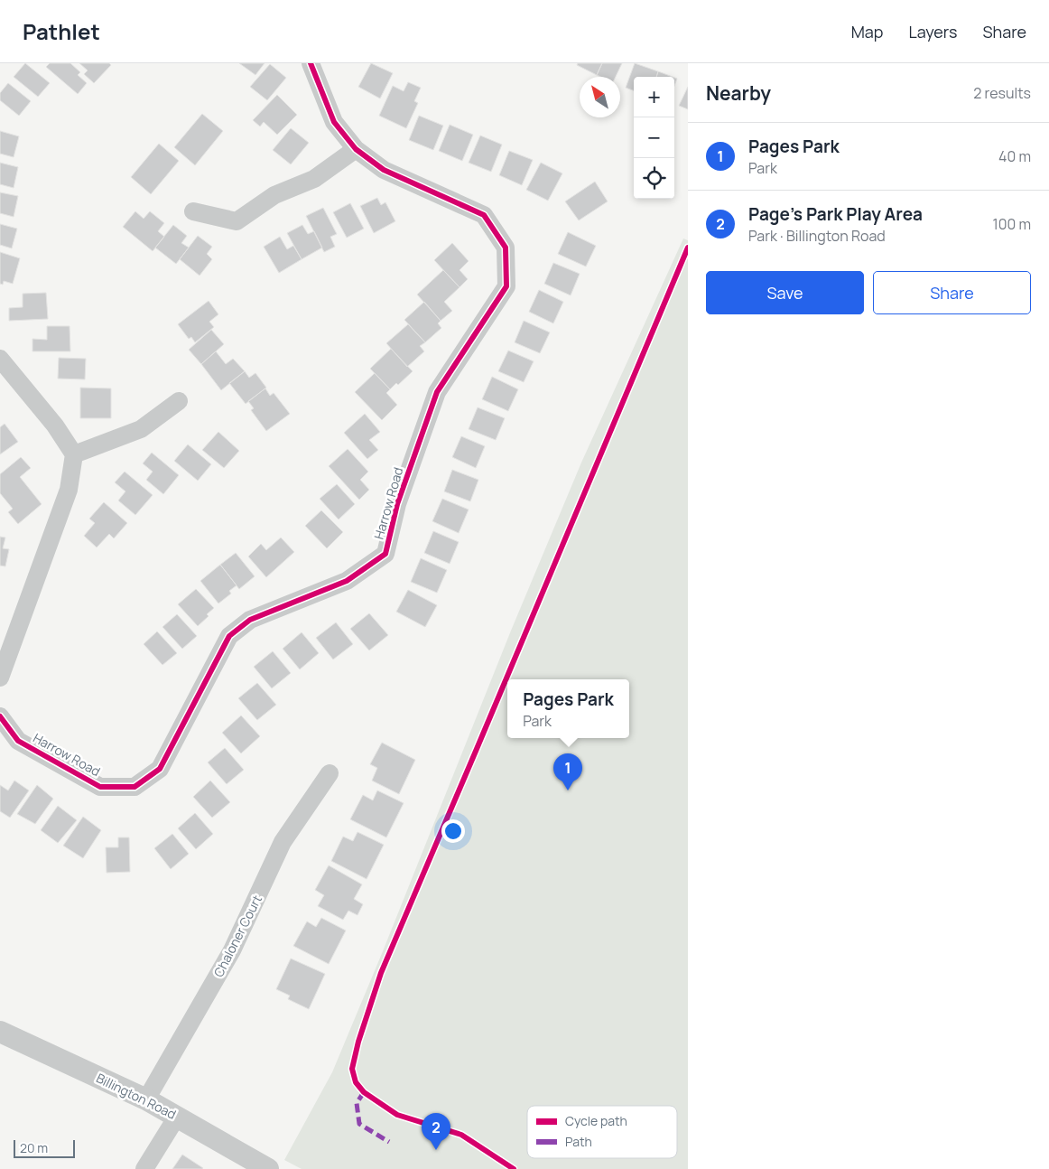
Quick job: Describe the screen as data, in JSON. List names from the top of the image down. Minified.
{"streets":{"street":["Harrow Road","Chaloner Court","Billington Road"]},"crossings":[["Chaloner Court","Billington Road"]],"legend":["Cycle path","Path"],"scale_bar":"20 m","north":"top left","page":{"header":"Pathlet","nav":["Map","Layers","Share"],"heading":["Nearby","2 results"],"map_buttons":["+","−"],"list":[{"mark":"1","name":"Pages Park","note":"Park","value":"40 m"},{"mark":"2","name":"Page's Park Play Area","note":"Park · Billington Road","value":"100 m"}],"buttons":["Save","Share"],"popup":["Pages Park","Park"],"pins":["1","2"],"scale":"20 m"}}
